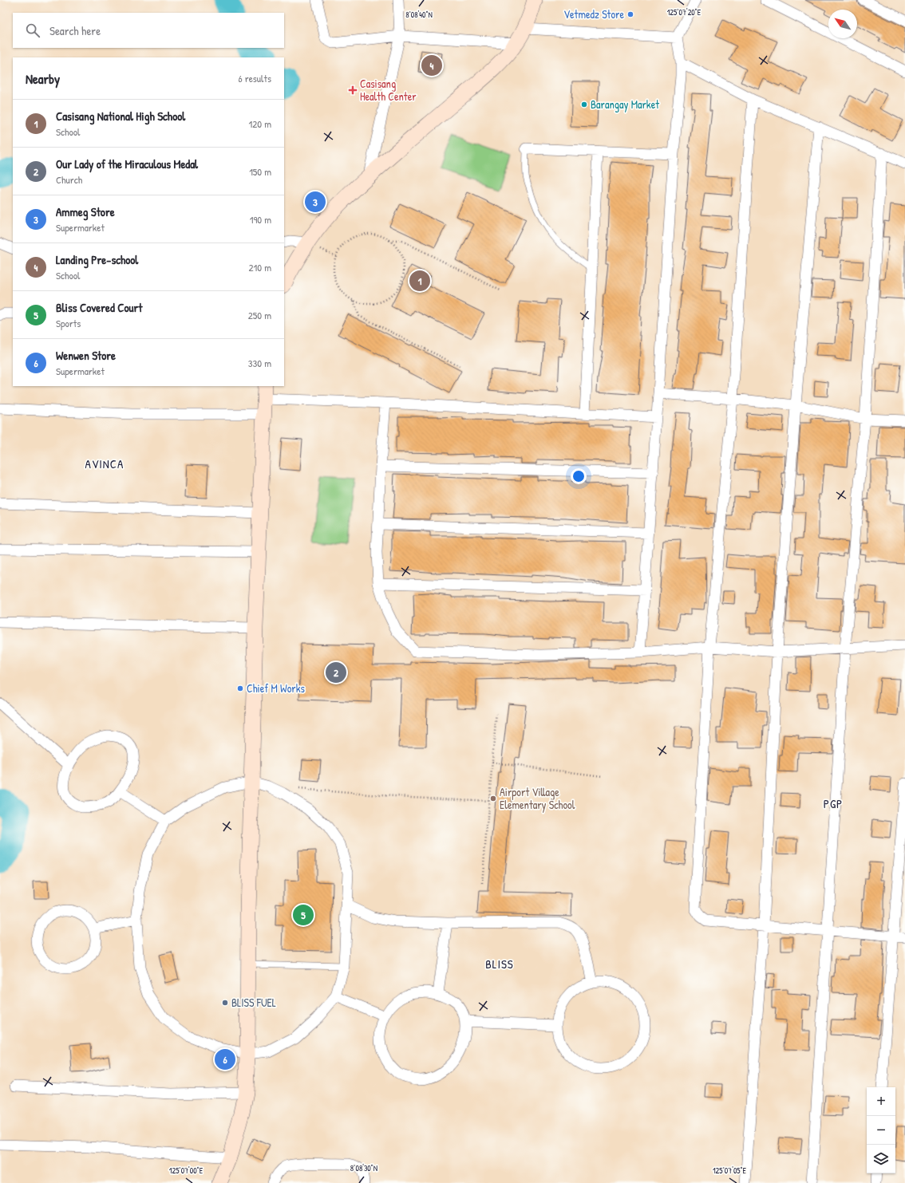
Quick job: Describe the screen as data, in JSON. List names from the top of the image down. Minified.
{"districts":["AVINCA","PGP","BLISS"],"places":{"other":["Vetmedz Store","Barangay Market","Chief M Works","Airport Village Elementary School","BLISS FUEL"],"health":["Casisang Health Center"]},"north":"top left","page":{"search":"Search here","pins":["4","3","1","2","5","6"],"heading":["Nearby","6 results"],"list":[{"mark":"1","name":"Casisang National High School","note":"School","value":"120 m"},{"mark":"2","name":"Our Lady of the Miraculous Medal","note":"Church","value":"150 m"},{"mark":"3","name":"Ammeg Store","note":"Supermarket","value":"190 m"},{"mark":"4","name":"Landing Pre-school","note":"School","value":"210 m"},{"mark":"5","name":"Bliss Covered Court","note":"Sports","value":"250 m"},{"mark":"6","name":"Wenwen Store","note":"Supermarket","value":"330 m"}],"map_buttons":["+","−"]},"coordinates":["125°07'20\"E","8°08'40\"N","8°08'30\"N","125°07'00\"E","125°07'05\"E"]}
